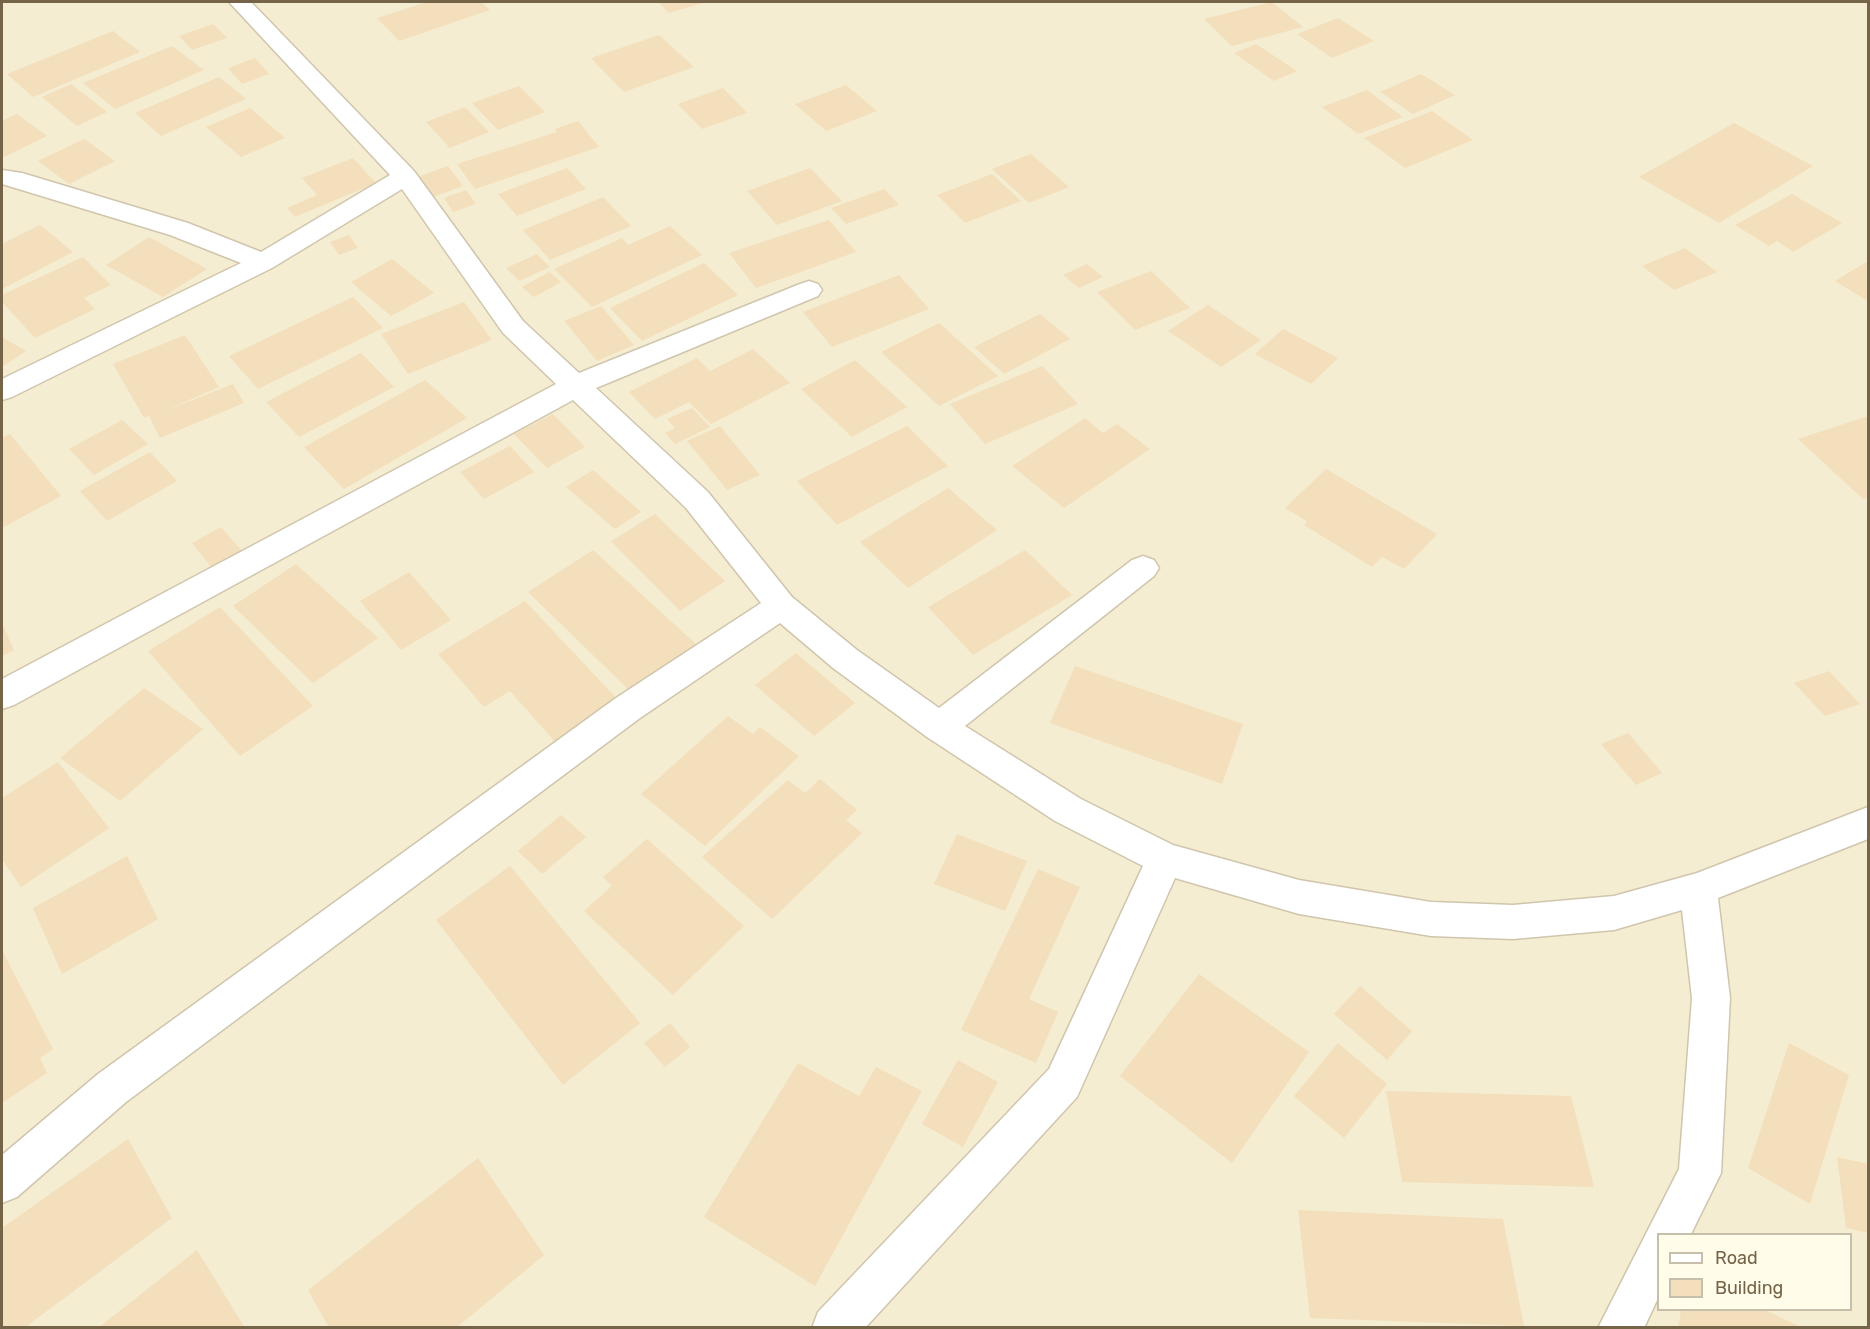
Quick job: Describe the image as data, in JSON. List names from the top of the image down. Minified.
{"legend":["Road","Building"]}
